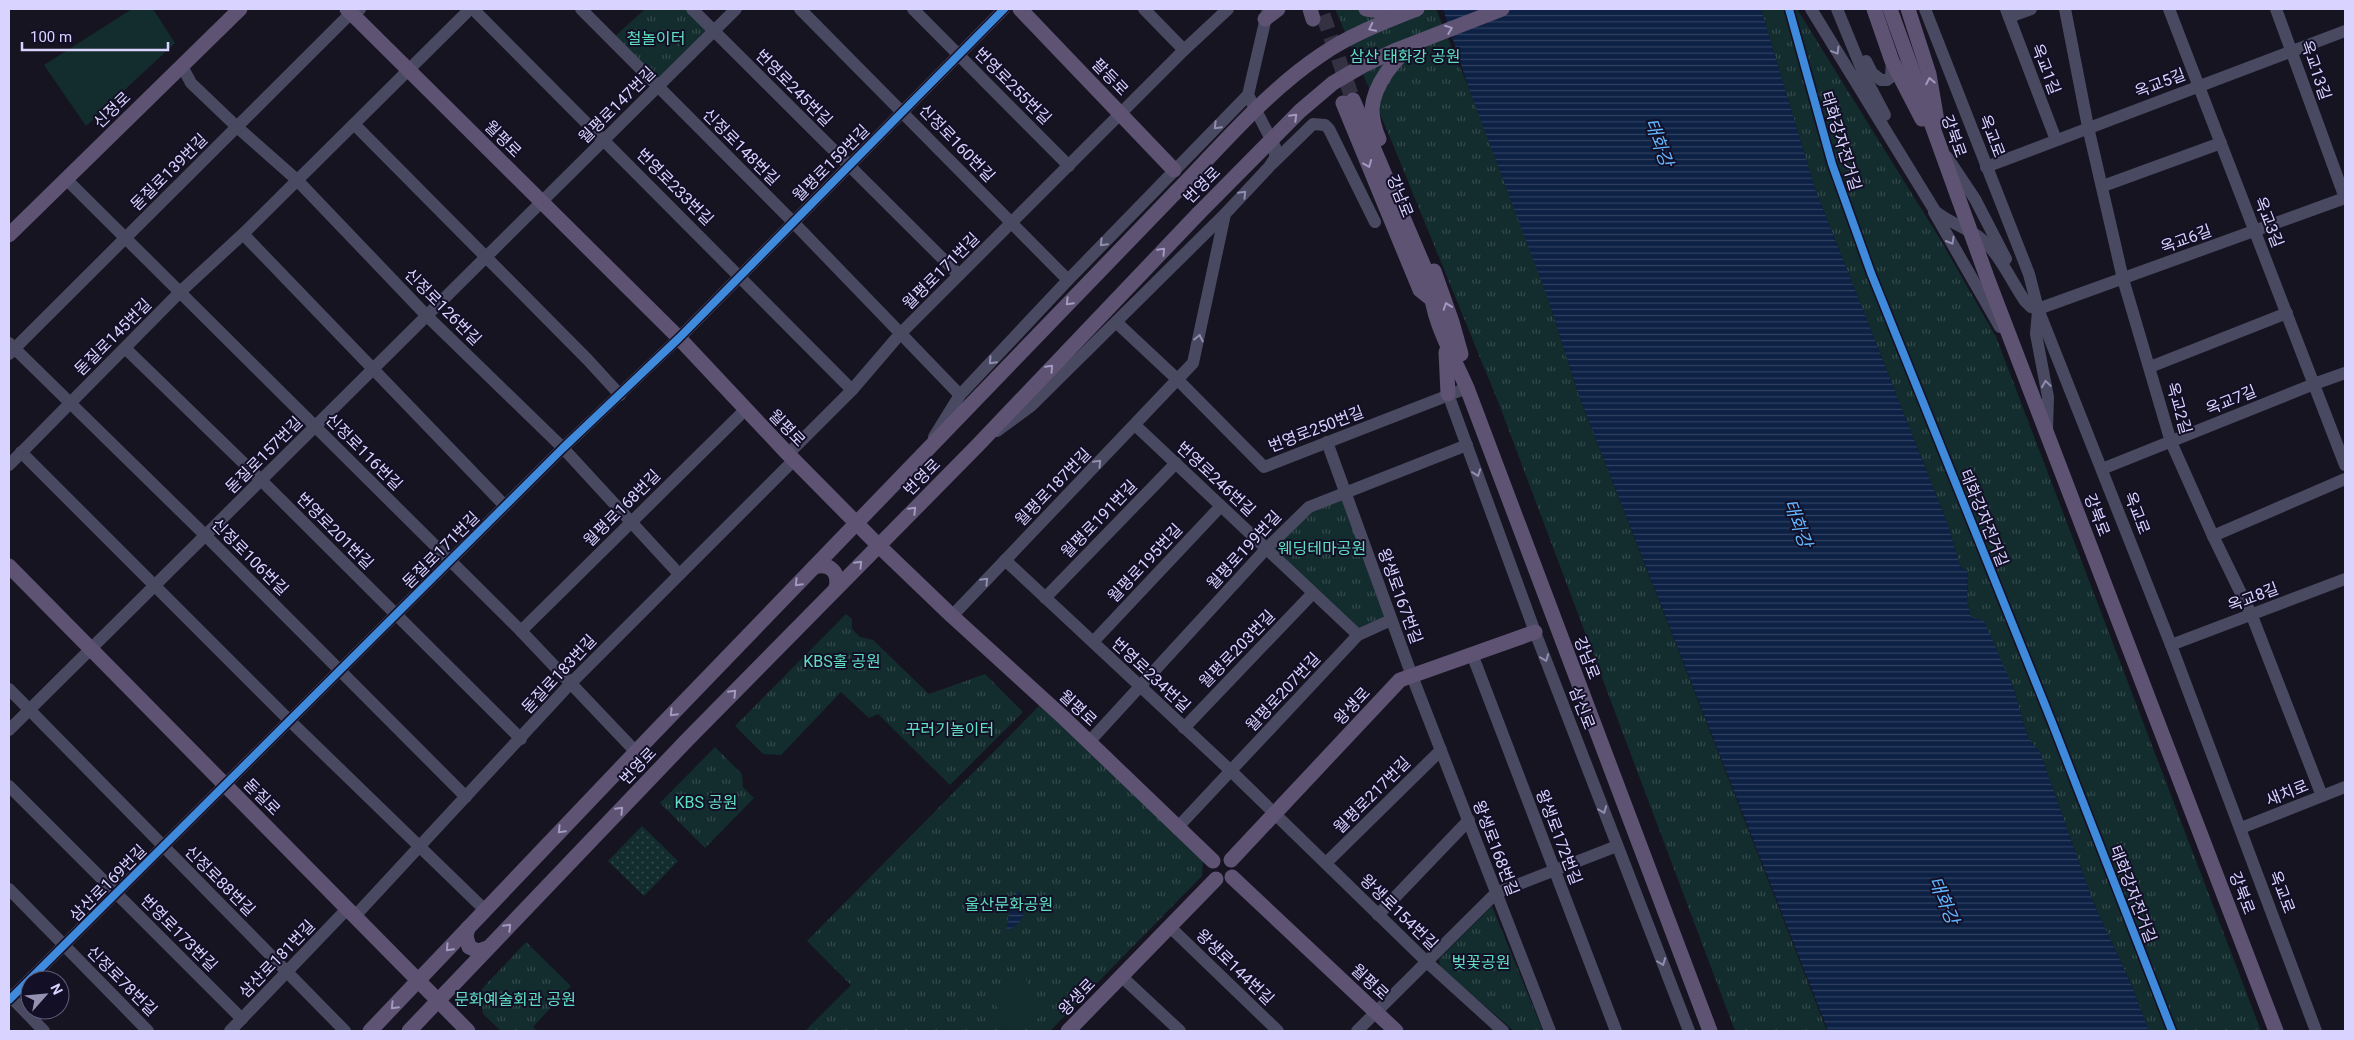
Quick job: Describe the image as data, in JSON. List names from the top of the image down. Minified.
{"streets":{"main road":["팔등로","신정로","강북로","월평로","번영로","강남로","왕생로","돋질로"],"street":["옥교1길","옥교13길","옥교5길","번영로255번길","번영로245번길","월평로147번길","옥교로","신정로160번길","신정로148번길","월평로159번길","돋질로139번길","번영로233번길","옥교3길","옥교6길","월평로171번길","신정로126번길","돋질로145번길","옥교7길","옥교2길","번영로250번길","신정로116번길","돋질로157번길","번영로246번길","월평로187번길","월평로168번길","월평로191번길","번영로201번길","돋질로171번길","월평로199번길","신정로106번길","월평로195번길","왕생로167번길","옥교8길","월평로203번길","돋질로183번길","번영로234번길","월평로207번길","삼신로","새치로","월평로217번길","왕생로172번길","왕생로168번길","신정로88번길","삼산로169번길","왕생로154번길","번영로173번길","삼산로181번길","왕생로144번길","신정로78번길"],"cycle path":["태화강자전거길"]},"crossings":[["옥교1길","옥교5길"],["옥교13길","옥교5길"],["옥교13길","옥교6길"],["팔등로","월평로171번길"],["옥교5길","옥교로"],["옥교5길","옥교3길"],["옥교5길","옥교2길"],["번영로255번길","월평로159번길"],["번영로255번길","월평로171번길"],["번영로245번길","월평로147번길"],["번영로245번길","월평로159번길"],["번영로245번길","월평로171번길"],["월평로147번길","월평로"],["월평로147번길","신정로148번길"],["월평로147번길","번영로233번길"],["월평로147번길","돋질로157번길"],["신정로","신정로126번길"],["신정로","신정로116번길"],["옥교로","옥교6길"],["옥교로","옥교7길"],["옥교로","옥교8길"],["옥교로","새치로"],["월평로","월평로159번길"],["월평로","돋질로139번길"],["월평로","번영로"],["월평로","월평로171번길"],["월평로","돋질로145번길"],["월평로","돋질로157번길"],["월평로","월평로187번길"],["월평로","월평로168번길"],["월평로","돋질로171번길"],["월평로","월평로199번길"],["월평로","돋질로183번길"],["월평로","월평로207번길"],["월평로","왕생로"],["신정로160번길","월평로159번길"],["신정로160번길","월평로171번길"],["신정로148번길","월평로159번길"],["신정로148번길","월평로171번길"],["월평로159번길","번영로233번길"],["월평로159번길","돋질로171번길"],["돋질로139번길","신정로126번길"],["돋질로139번길","신정로116번길"],["돋질로139번길","신정로106번길"],["번영로","신정로116번길"],["번영로","돋질로"],["번영로233번길","월평로171번길"],["번영로233번길","돋질로145번길"],["강남로","번영로250번길"],["옥교3길","옥교6길"],["옥교3길","옥교7길"],["옥교6길","옥교2길"],["월평로171번길","돋질로183번길"],["신정로126번길","돋질로145번길"],["신정로126번길","돋질로157번길"],["신정로126번길","월평로168번길"],["신정로126번길","돋질로171번길"],["신정로126번길","돋질로183번길"],["돋질로145번길","신정로116번길"],["돋질로145번길","번영로201번길"],["돋질로145번길","신정로106번길"],["옥교7길","옥교2길"],["옥교2길","옥교8길"],["옥교2길","새치로"],["번영로250번길","월평로187번길"],["번영로250번길","왕생로167번길"],["번영로250번길","삼신로"],["신정로116번길","돋질로157번길"],["신정로116번길","월평로168번길"],["신정로116번길","돋질로171번길"],["신정로116번길","돋질로183번길"],["돋질로157번길","번영로201번길"],["돋질로157번길","신정로106번길"],["돋질로157번길","돋질로"],["돋질로157번길","신정로88번길"],["번영로246번길","월평로187번길"],["번영로246번길","월평로191번길"],["번영로246번길","월평로199번길"],["번영로246번길","월평로195번길"],["번영로246번길","월평로203번길"],["번영로246번길","월평로207번길"],["월평로187번길","번영로234번길"],["월평로191번길","번영로234번길"],["번영로201번길","돋질로171번길"],["번영로201번길","돋질로183번길"],["돋질로171번길","신정로106번길"],["돋질로171번길","돋질로"],["돋질로171번길","삼산로169번길"],["월평로199번길","왕생로167번길"],["월평로199번길","번영로234번길"],["월평로199번길","삼신로"],["신정로106번길","돋질로183번길"],["월평로195번길","번영로234번길"],["왕생로167번길","왕생로"],["왕생로167번길","왕생로168번길"],["월평로203번길","번영로234번길"],["돋질로183번길","돋질로"],["돋질로183번길","삼산로181번길"],["번영로234번길","월평로207번길"],["번영로234번길","왕생로"],["번영로234번길","왕생로154번길"],["왕생로","삼신로"],["왕생로","왕생로172번길"],["왕생로","왕생로168번길"],["왕생로","왕생로154번길"],["왕생로","왕생로144번길"],["월평로217번길","왕생로168번길"],["월평로217번길","왕생로154번길"],["돋질로","삼산로169번길"],["돋질로","삼산로181번길"],["신정로88번길","삼산로169번길"],["신정로88번길","삼산로181번길"],["삼산로169번길","번영로173번길"],["삼산로169번길","신정로78번길"],["번영로173번길","삼산로181번길"]],"one_way":["삼신로"],"water":["태화강"],"parks":["철놀이터","삼산 태화강 공원","웨딩테마공원","KBS홀 공원","꾸러기놀이터","KBS 공원","울산문화공원","벚꽃공원","문화예술회관 공원"],"scale_bar":"100 m","north":"top right"}
